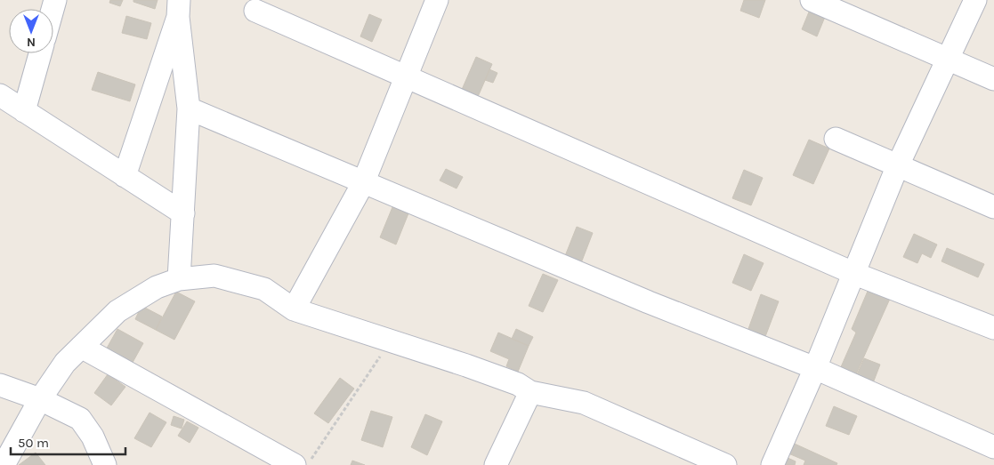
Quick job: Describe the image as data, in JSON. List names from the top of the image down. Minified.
{"scale_bar":"50 m","north":"bottom"}
